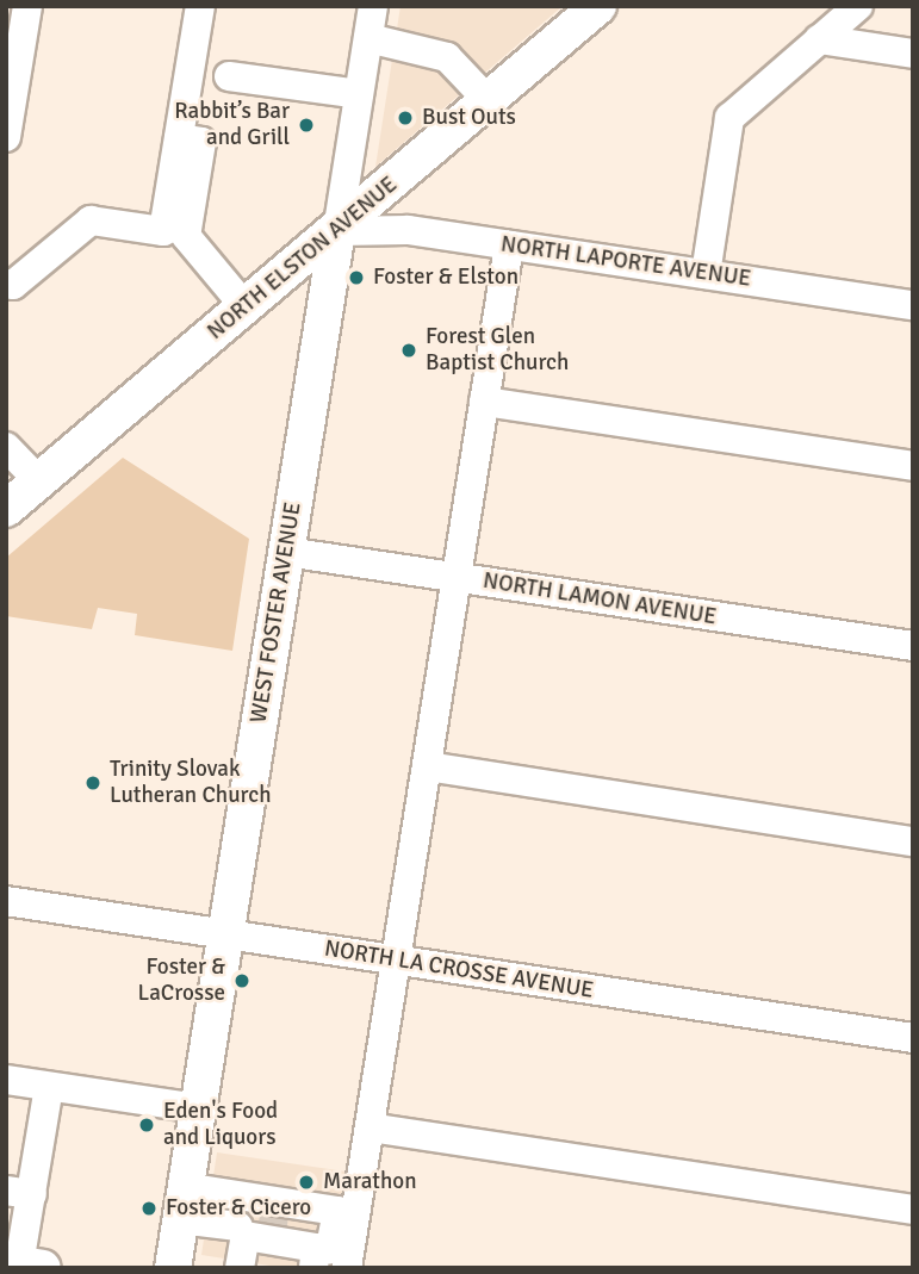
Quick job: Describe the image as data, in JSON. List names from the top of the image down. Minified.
{"streets":{"main road":["NORTH ELSTON AVENUE","WEST FOSTER AVENUE"],"street":["NORTH LAPORTE AVENUE","NORTH LAMON AVENUE","NORTH LA CROSSE AVENUE"]},"crossings":[["NORTH ELSTON AVENUE","NORTH LAPORTE AVENUE"],["NORTH ELSTON AVENUE","WEST FOSTER AVENUE"],["NORTH LAPORTE AVENUE","WEST FOSTER AVENUE"],["NORTH LAMON AVENUE","WEST FOSTER AVENUE"],["WEST FOSTER AVENUE","NORTH LA CROSSE AVENUE"]],"places":["Bust Outs","Rabbit’s Bar and Grill","Foster & Elston","Forest Glen Baptist Church","Trinity Slovak Lutheran Church","Foster & LaCrosse","Eden's Food and Liquors","Marathon","Foster & Cicero"]}
